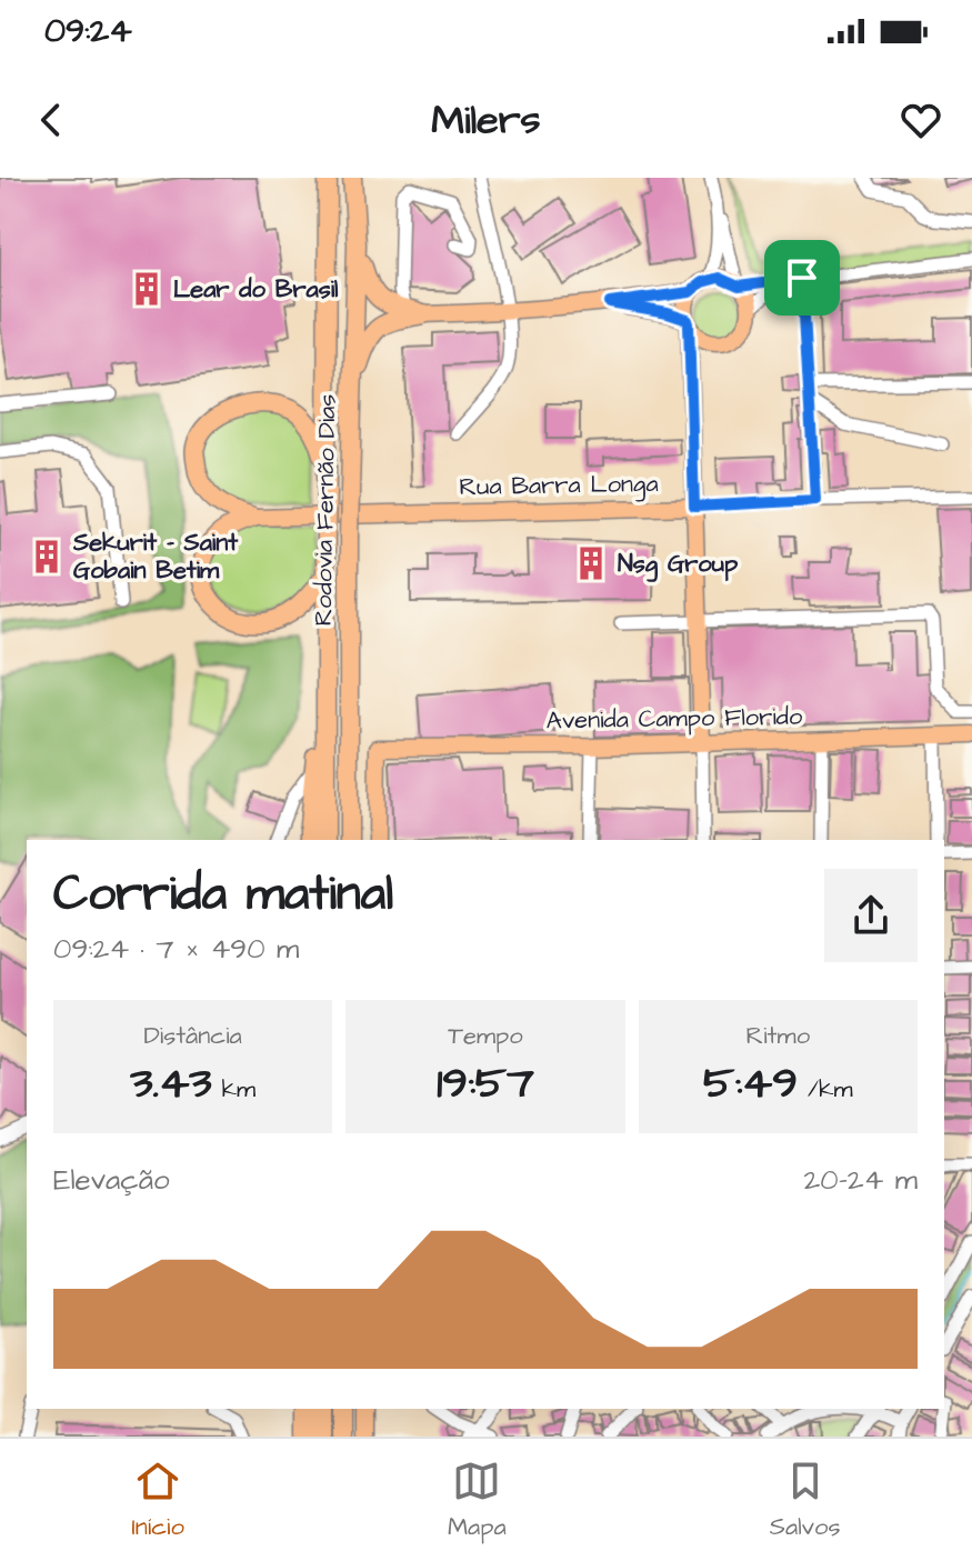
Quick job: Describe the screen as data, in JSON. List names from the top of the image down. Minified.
{"streets":{"highway":["Rodovia Fernão Dias"],"main road":["Rua Barra Longa","Avenida Campo Florido"]},"places":{"building":["Lear do Brasil","Sekurit - Saint Gobain Betim","Nsg Group"]},"page":{"status":"09:24","header":"Milers","heading":["Corrida matinal","09:24 · 7 × 490 m"],"stats":[["Distância","3.43 km"],["Tempo","19:57"],["Ritmo","5:49 /km"]],"chart":["Elevação","20–24 m"],"tabs":["Início","Mapa","Salvos"]}}
